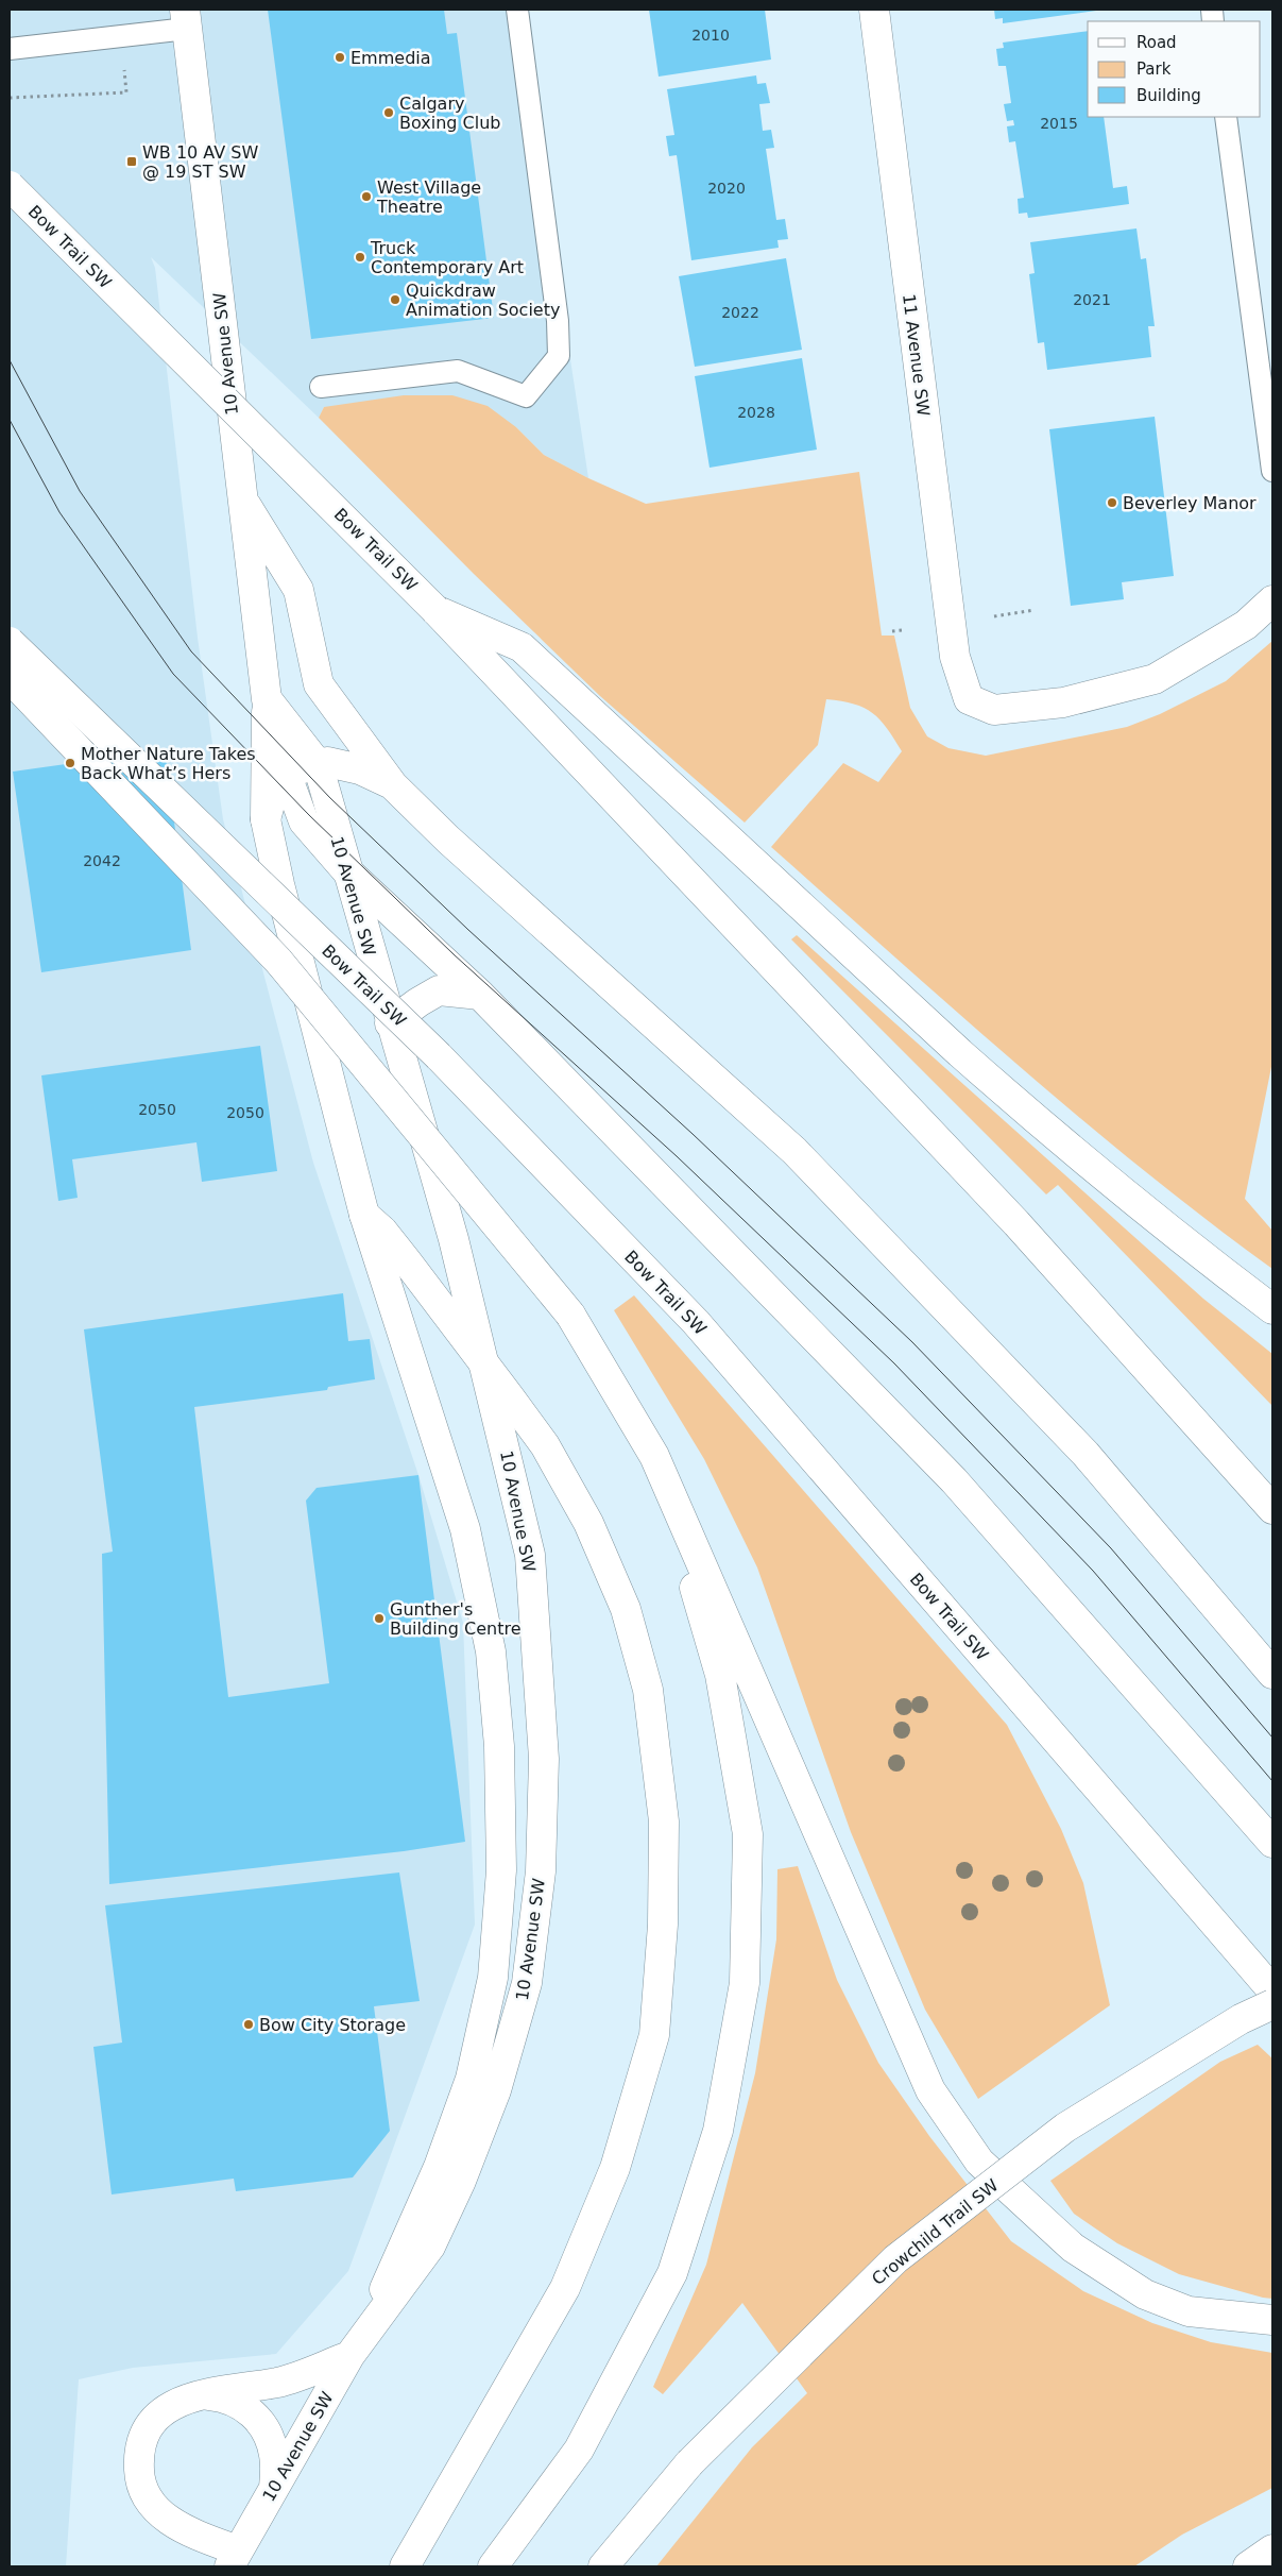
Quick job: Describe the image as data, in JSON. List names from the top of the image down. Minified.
{"streets":{"main road":["Bow Trail SW","10 Avenue SW","11 Avenue SW","Crowchild Trail SW"]},"places":{"other":["Emmedia","Calgary Boxing Club","West Village Theatre","Truck Contemporary Art","Quickdraw Animation Society","Beverley Manor","Mother Nature Takes Back What’s Hers","Gunther's Building Centre","Bow City Storage"],"transit":["WB 10 AV SW @ 19 ST SW"]},"house_numbers":["2010","2015","2020","2021","2022","2028","2042","2050","2050"],"legend":["Road","Park","Building"]}
